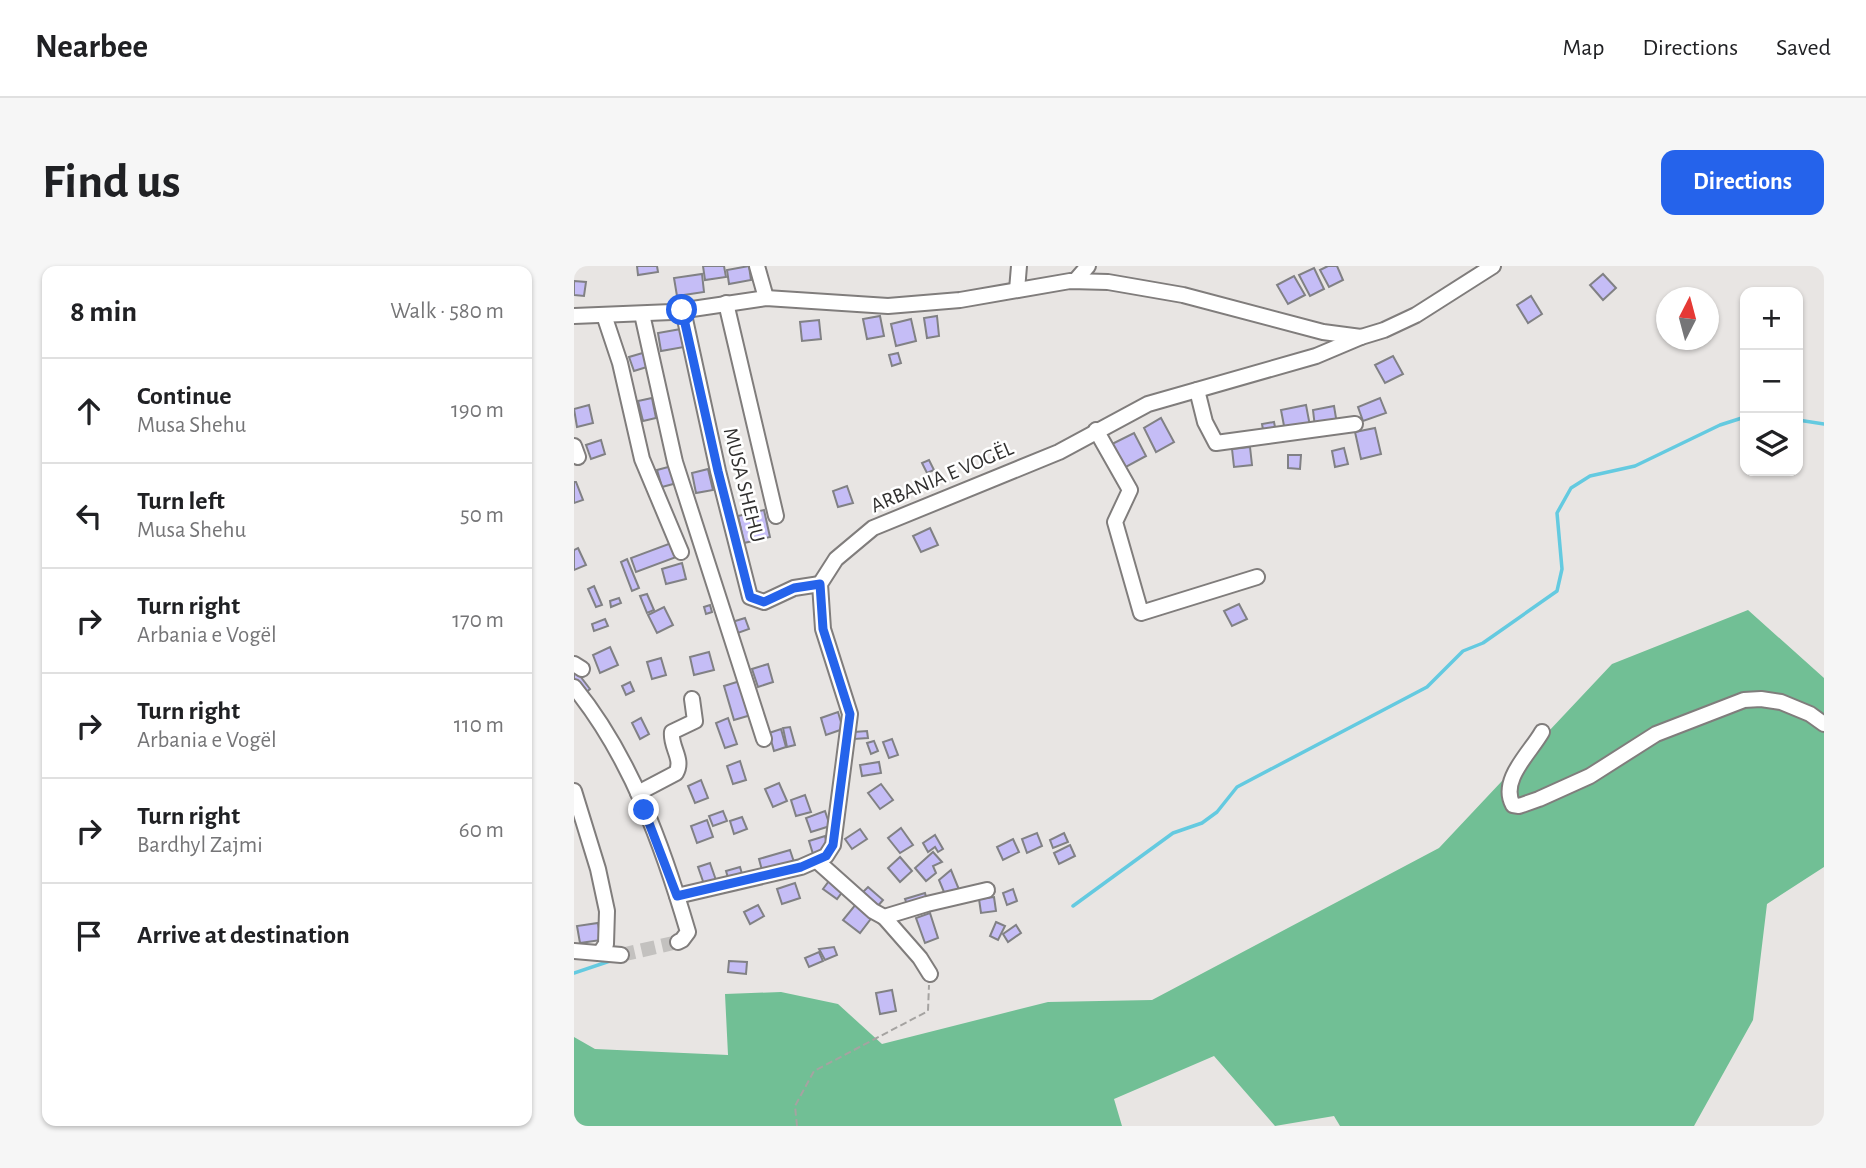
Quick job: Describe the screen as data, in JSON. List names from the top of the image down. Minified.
{"streets":{"street":["ARBANIA E VOGËL","MUSA SHEHU"]},"crossings":[["ARBANIA E VOGËL","MUSA SHEHU"]],"north":"top","page":{"header":"Nearbee","nav":["Map","Directions","Saved"],"buttons":"Directions","title":"Find us","heading":["8 min","Walk · 580 m"],"map_buttons":["+","−"],"list":[["Continue","Musa Shehu","190 m"],["Turn left","Musa Shehu","50 m"],["Turn right","Arbania e Vogël","170 m"],["Turn right","Arbania e Vogël","110 m"],["Turn right","Bardhyl Zajmi","60 m"],"Arrive at destination"]}}
